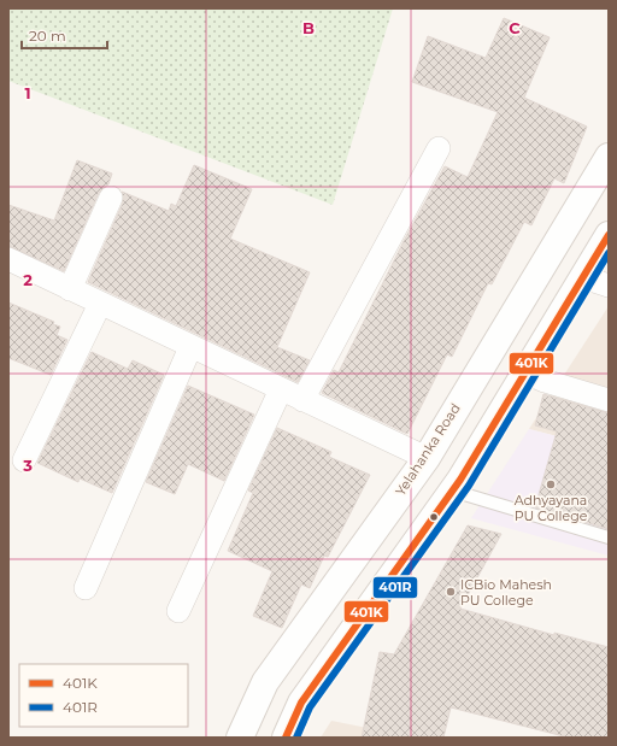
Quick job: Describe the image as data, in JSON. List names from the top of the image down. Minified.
{"streets":{"main road":["Yelahanka Road"]},"places":["Adhyayana PU College","ICBio Mahesh PU College"],"lines":["transit line 401K","transit line 401R"],"legend":["401K","401R"],"scale_bar":"20 m","grid":{"columns":["B","C"],"rows":["1","2","3"]}}
